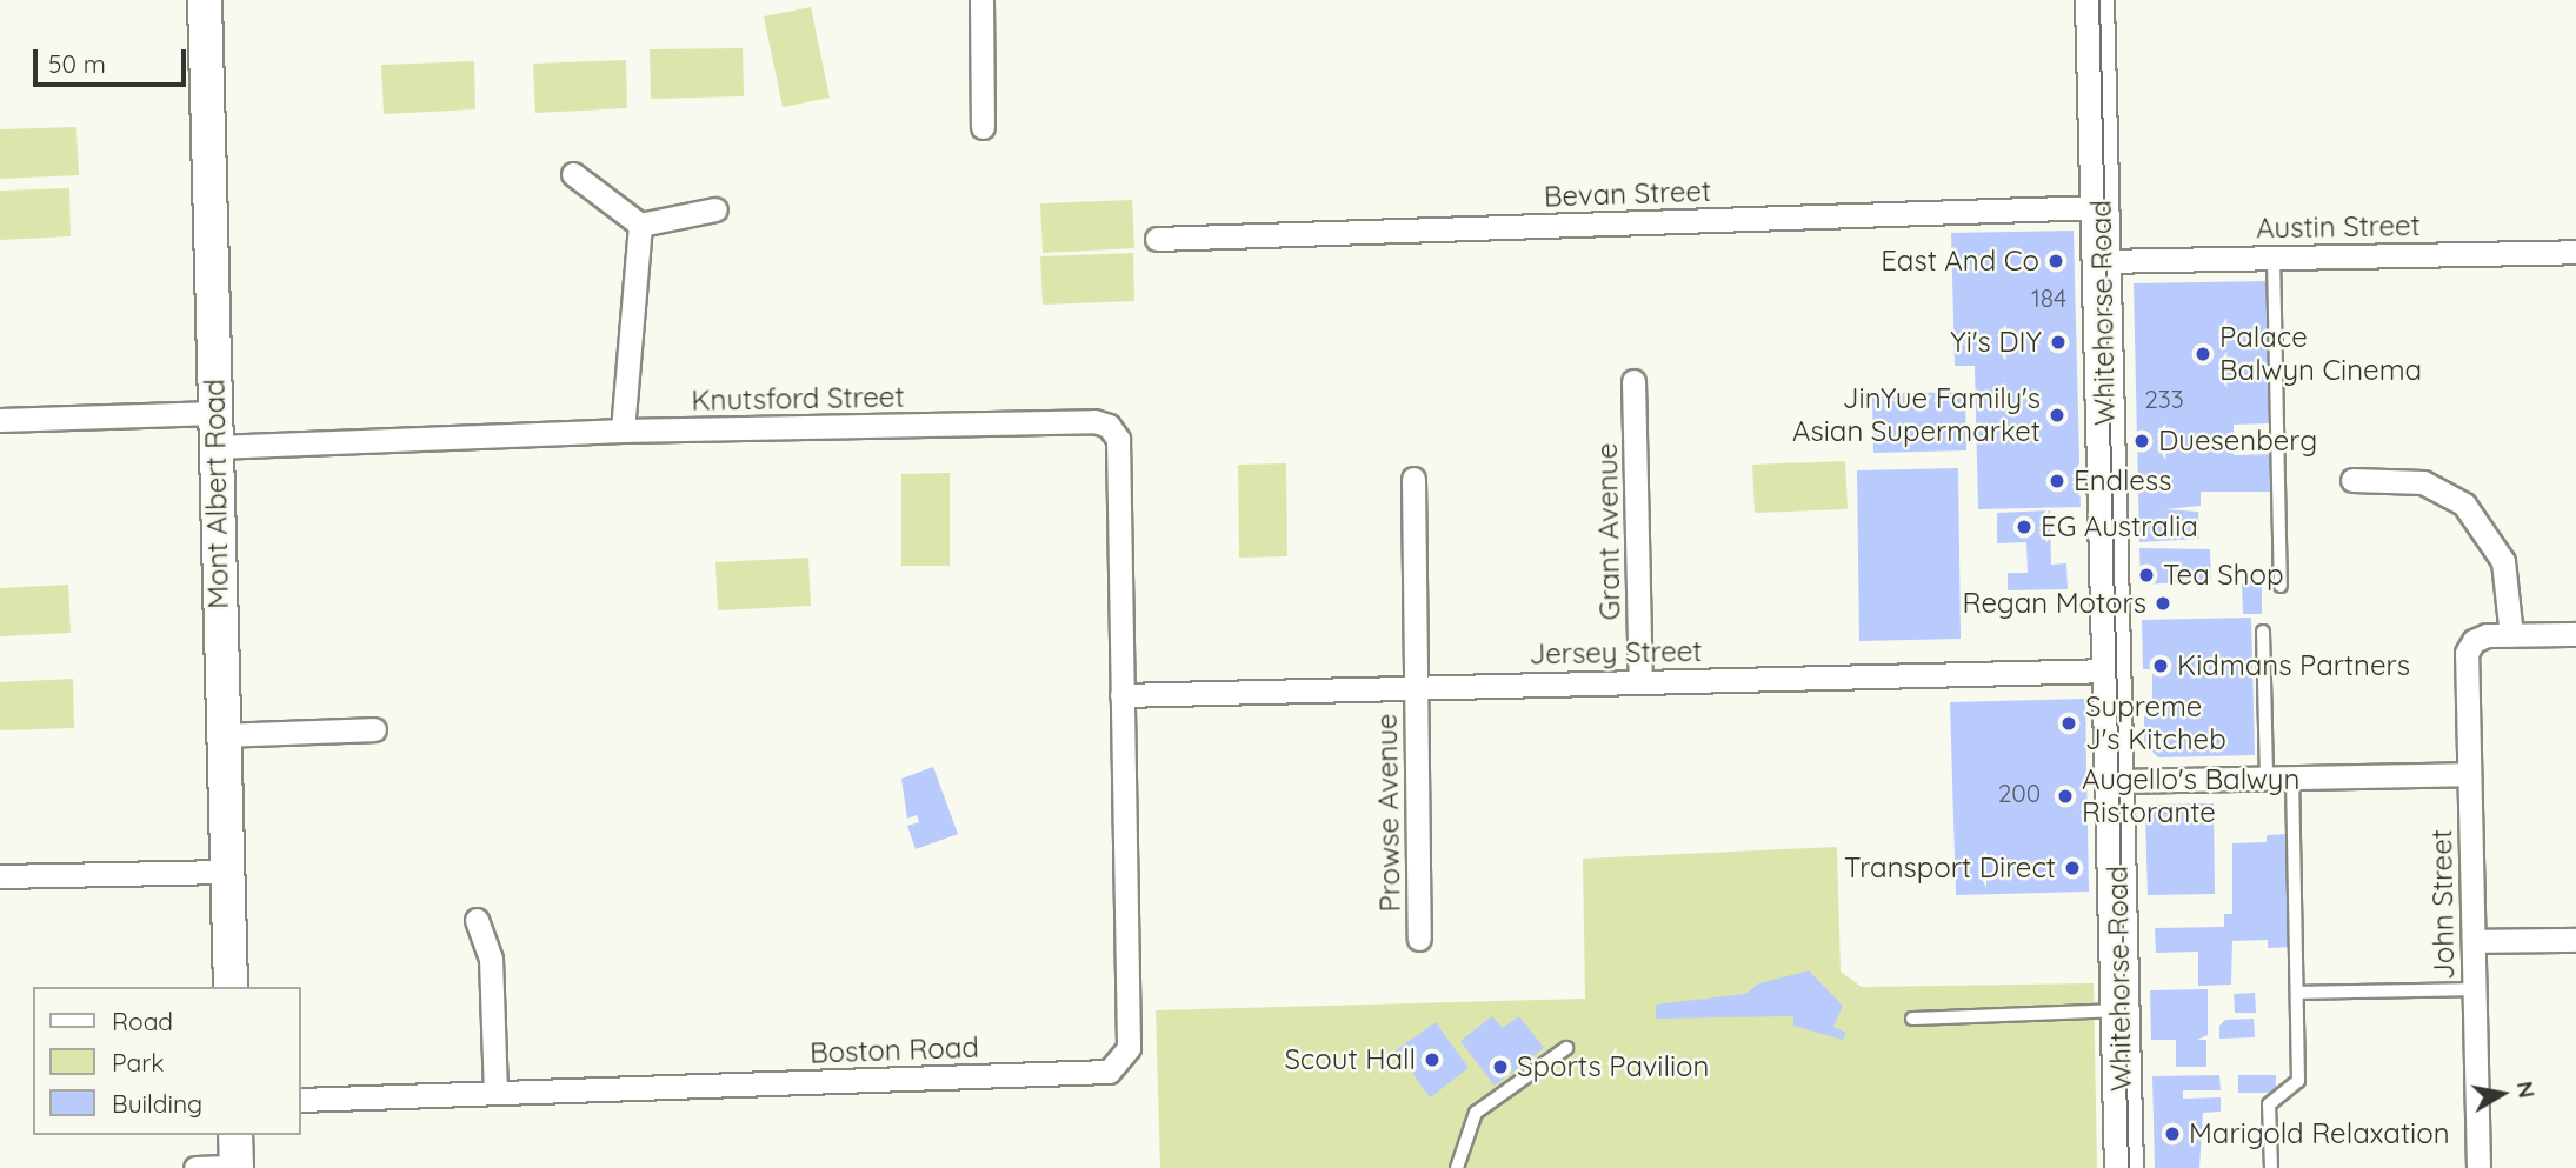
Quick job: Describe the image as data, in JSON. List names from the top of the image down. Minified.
{"streets":{"main road":["Whitehorse Road","Mont Albert Road"],"street":["Bevan Street","Austin Street","Knutsford Street","Grant Avenue","Jersey Street","Prowse Avenue","John Street","Boston Road"]},"crossings":[["Bevan Street","Whitehorse Road"],["Austin Street","Whitehorse Road"],["Whitehorse Road","Jersey Street"],["Knutsford Street","Mont Albert Road"],["Knutsford Street","Jersey Street"],["Knutsford Street","Boston Road"],["Grant Avenue","Jersey Street"],["Jersey Street","Prowse Avenue"],["Jersey Street","Boston Road"]],"places":["East And Co","Yi's DIY","Palace Balwyn Cinema","JinYue Family's Asian Supermarket","Duesenberg","Endless","EG Australia","Tea Shop","Regan Motors","Kidmans Partners","Supreme J's Kitcheb","Augello's Balwyn Ristorante","Transport Direct","Scout Hall","Sports Pavilion","Marigold Relaxation"],"house_numbers":["184","233","200"],"legend":["Road","Park","Building"],"scale_bar":"50 m","north":"right"}
